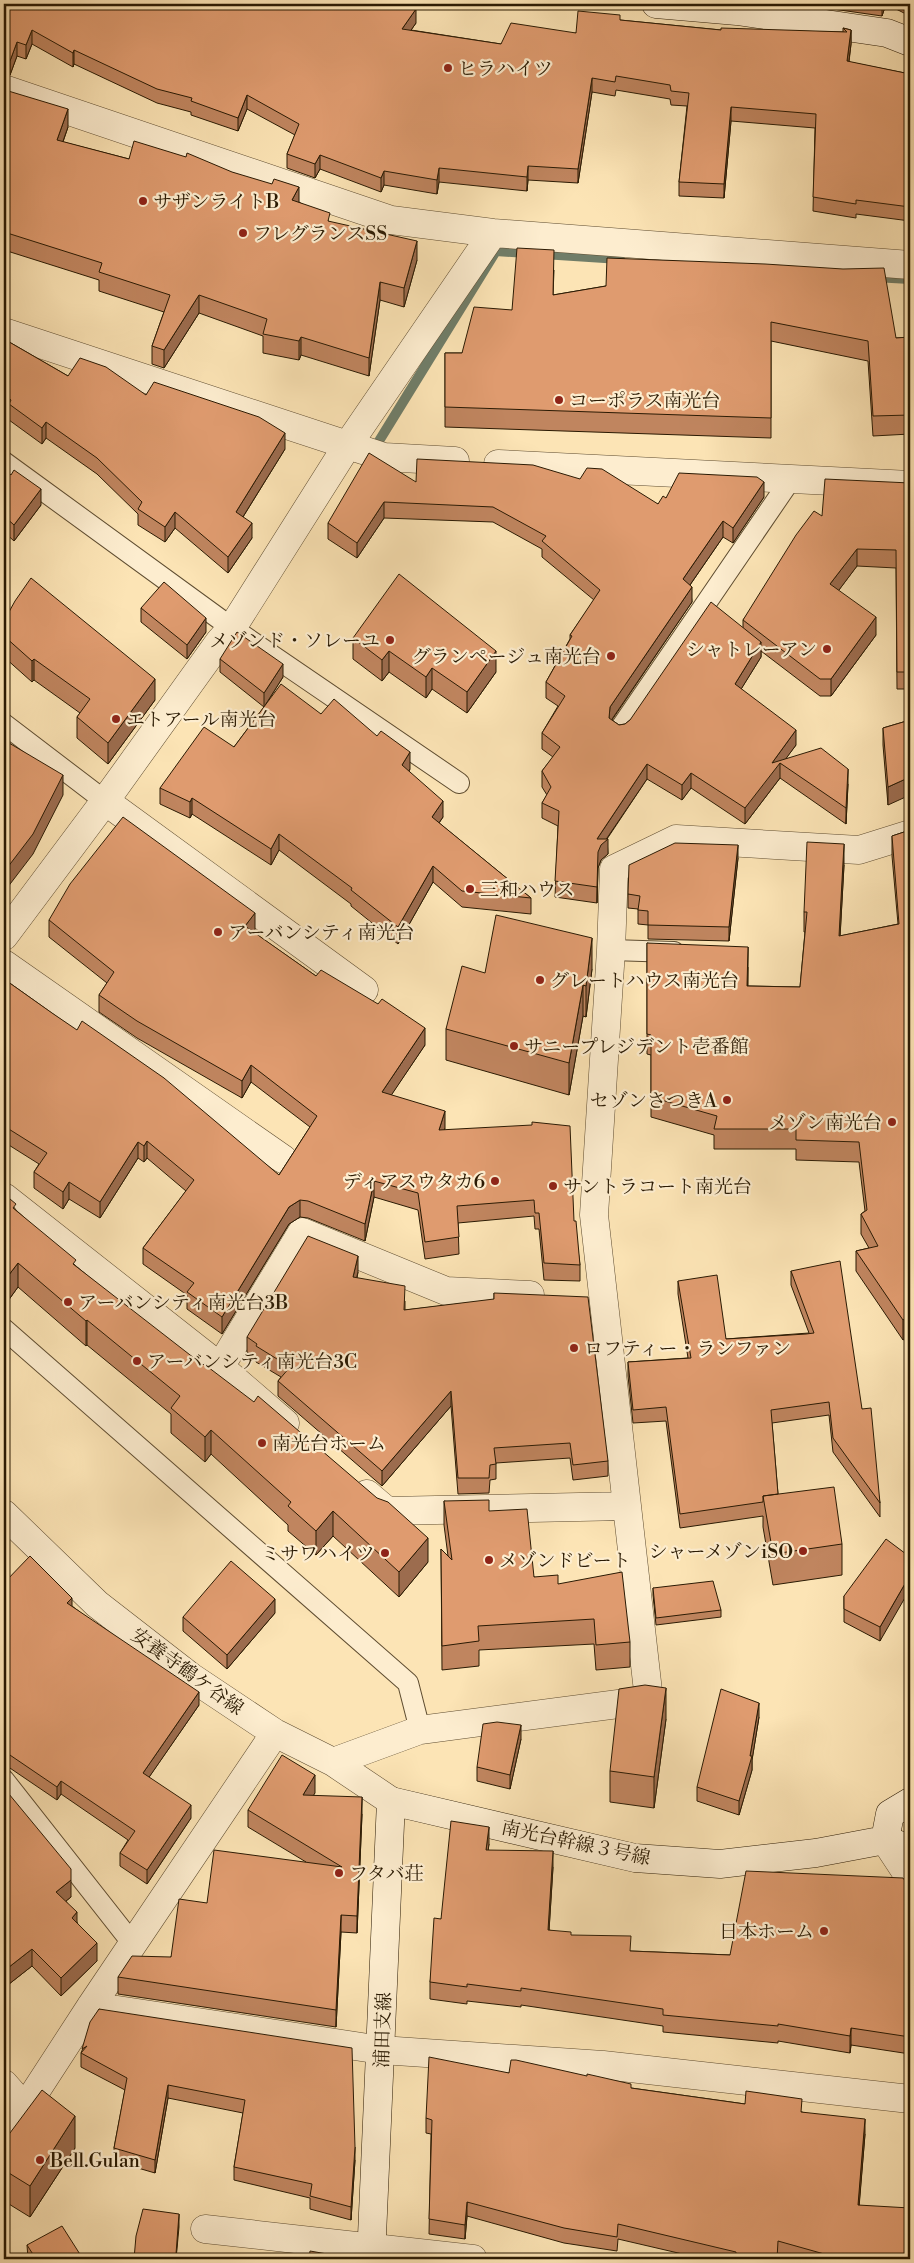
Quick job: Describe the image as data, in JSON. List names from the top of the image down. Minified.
{"streets":{"street":["安養寺鶴ケ谷線","南光台幹線３号線","浦田支線"]},"crossings":[["安養寺鶴ケ谷線","南光台幹線３号線"],["安養寺鶴ケ谷線","浦田支線"],["南光台幹線３号線","浦田支線"]],"places":["ヒラハイツ","サザンライトB","フレグランスSS","コーポラス南光台","メゾンド・ソレーユ","シャトレーアン","グランページュ南光台","エトアール南光台","三和ハウス","アーバンシティ南光台","グレートハウス南光台","サニープレジデント壱番館","セゾンさつきA","メゾン南光台","ディアスウタカ6","サントラコート南光台","アーバンシティ南光台3B","ロフティー・ランファン","アーバンシティ南光台3C","南光台ホーム","シャーメゾンiSO","ミサワハイツ","メゾンドビート","フタバ荘","日本ホーム","Bell.Gulan"]}
